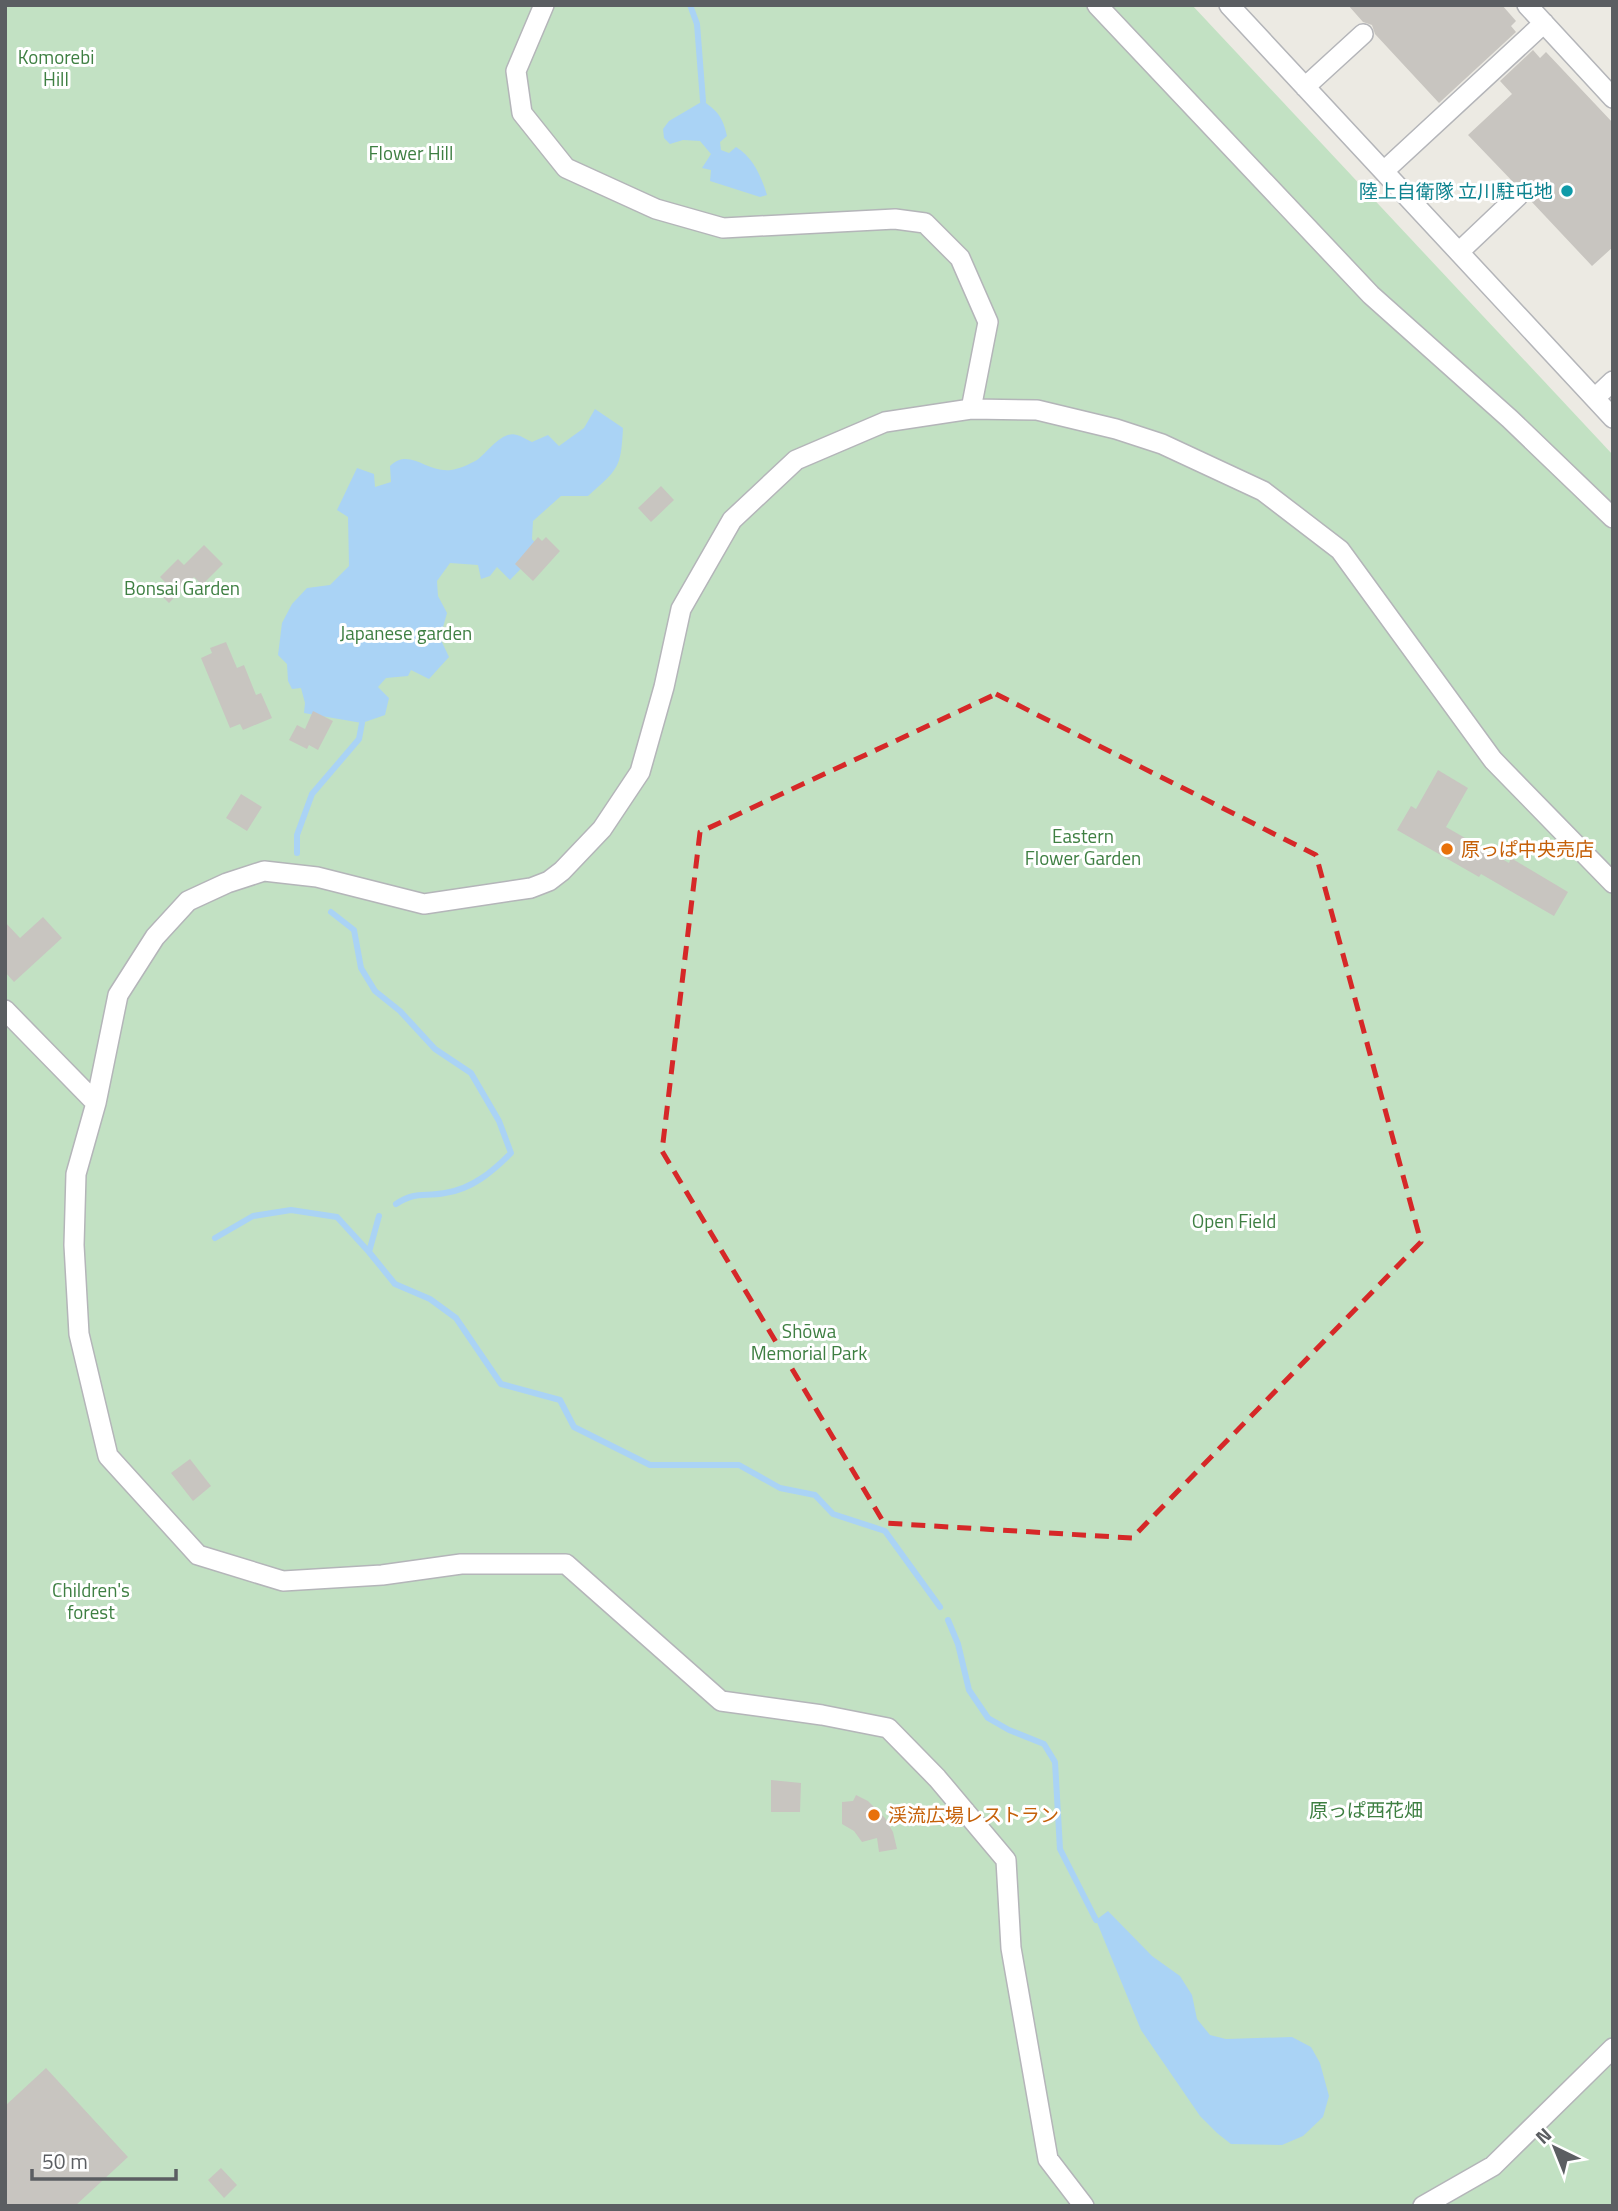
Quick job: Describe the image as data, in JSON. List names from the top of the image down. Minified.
{"parks":["Komorebi Hill","Flower Hill","Bonsai Garden","Japanese garden","Eastern Flower Garden","Open Field","Shōwa Memorial Park","Children's forest","原っぱ西花畑"],"places":["陸上自衛隊 立川駐屯地","原っぱ中央売店","渓流広場レストラン"],"scale_bar":"50 m","north":"top left"}
